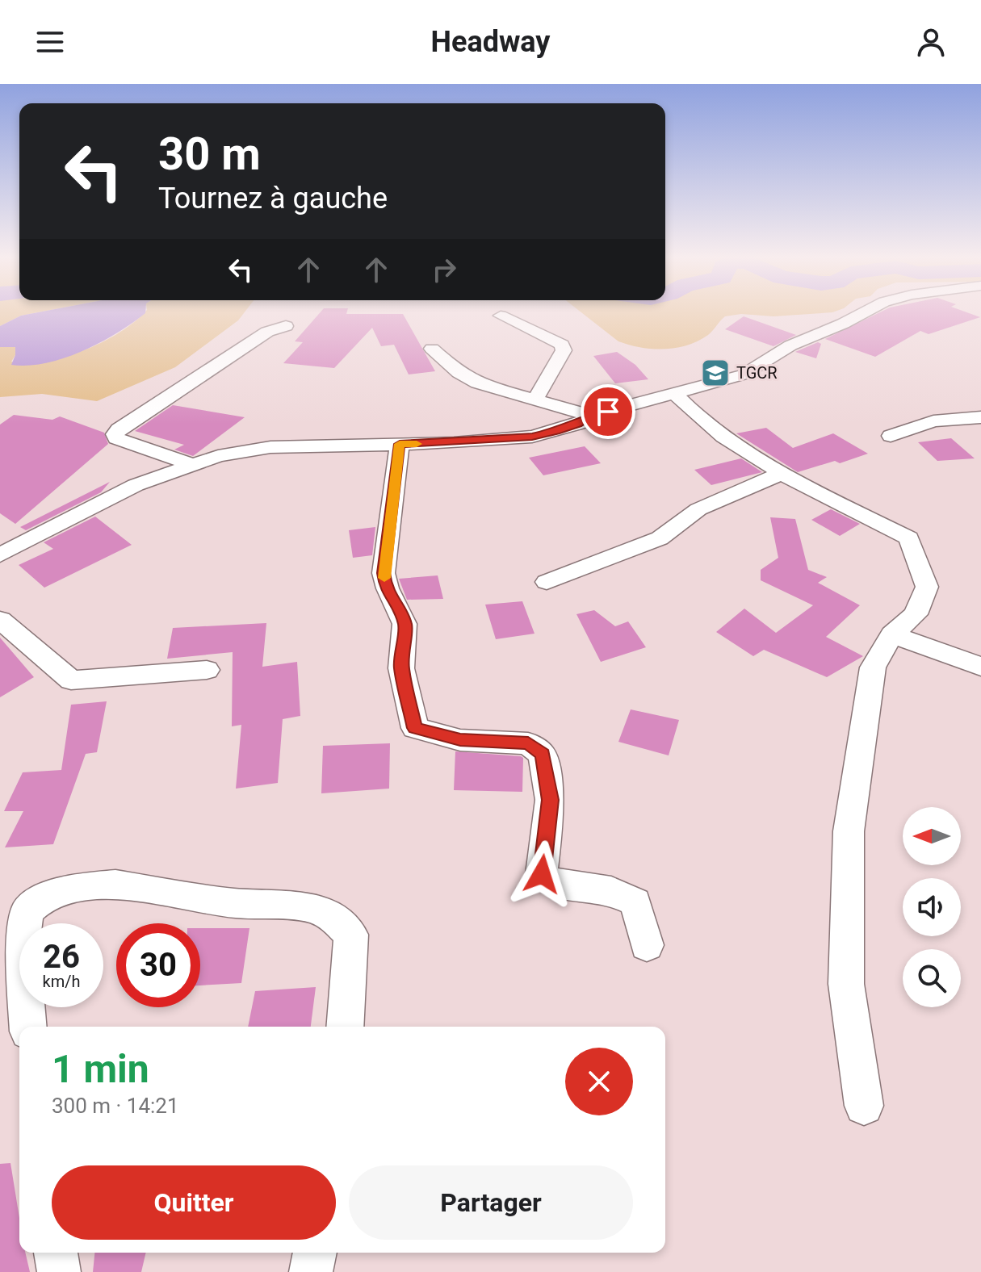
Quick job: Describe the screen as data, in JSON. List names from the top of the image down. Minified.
{"places":{"school or university":["TGCR"]},"north":"left","page":{"header":"Headway","turn":["30 m","Tournez à gauche"],"speed":"26 km/h","limit":"30","heading":["1 min","300 m · 14:21"],"buttons":["Quitter","Partager"]}}
